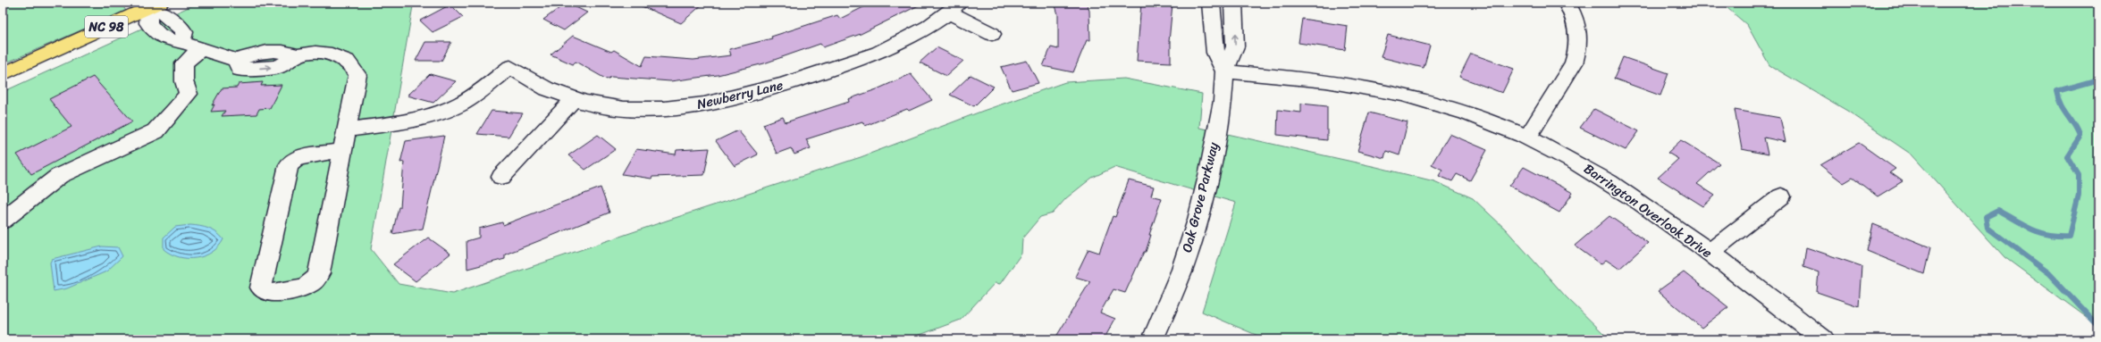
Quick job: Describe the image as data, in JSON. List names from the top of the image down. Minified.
{"streets":{"highway":["NC 98"],"street":["Newberry Lane","Oak Grove Parkway","Barrington Overlook Drive"]},"crossings":[["Oak Grove Parkway","Barrington Overlook Drive"]]}
